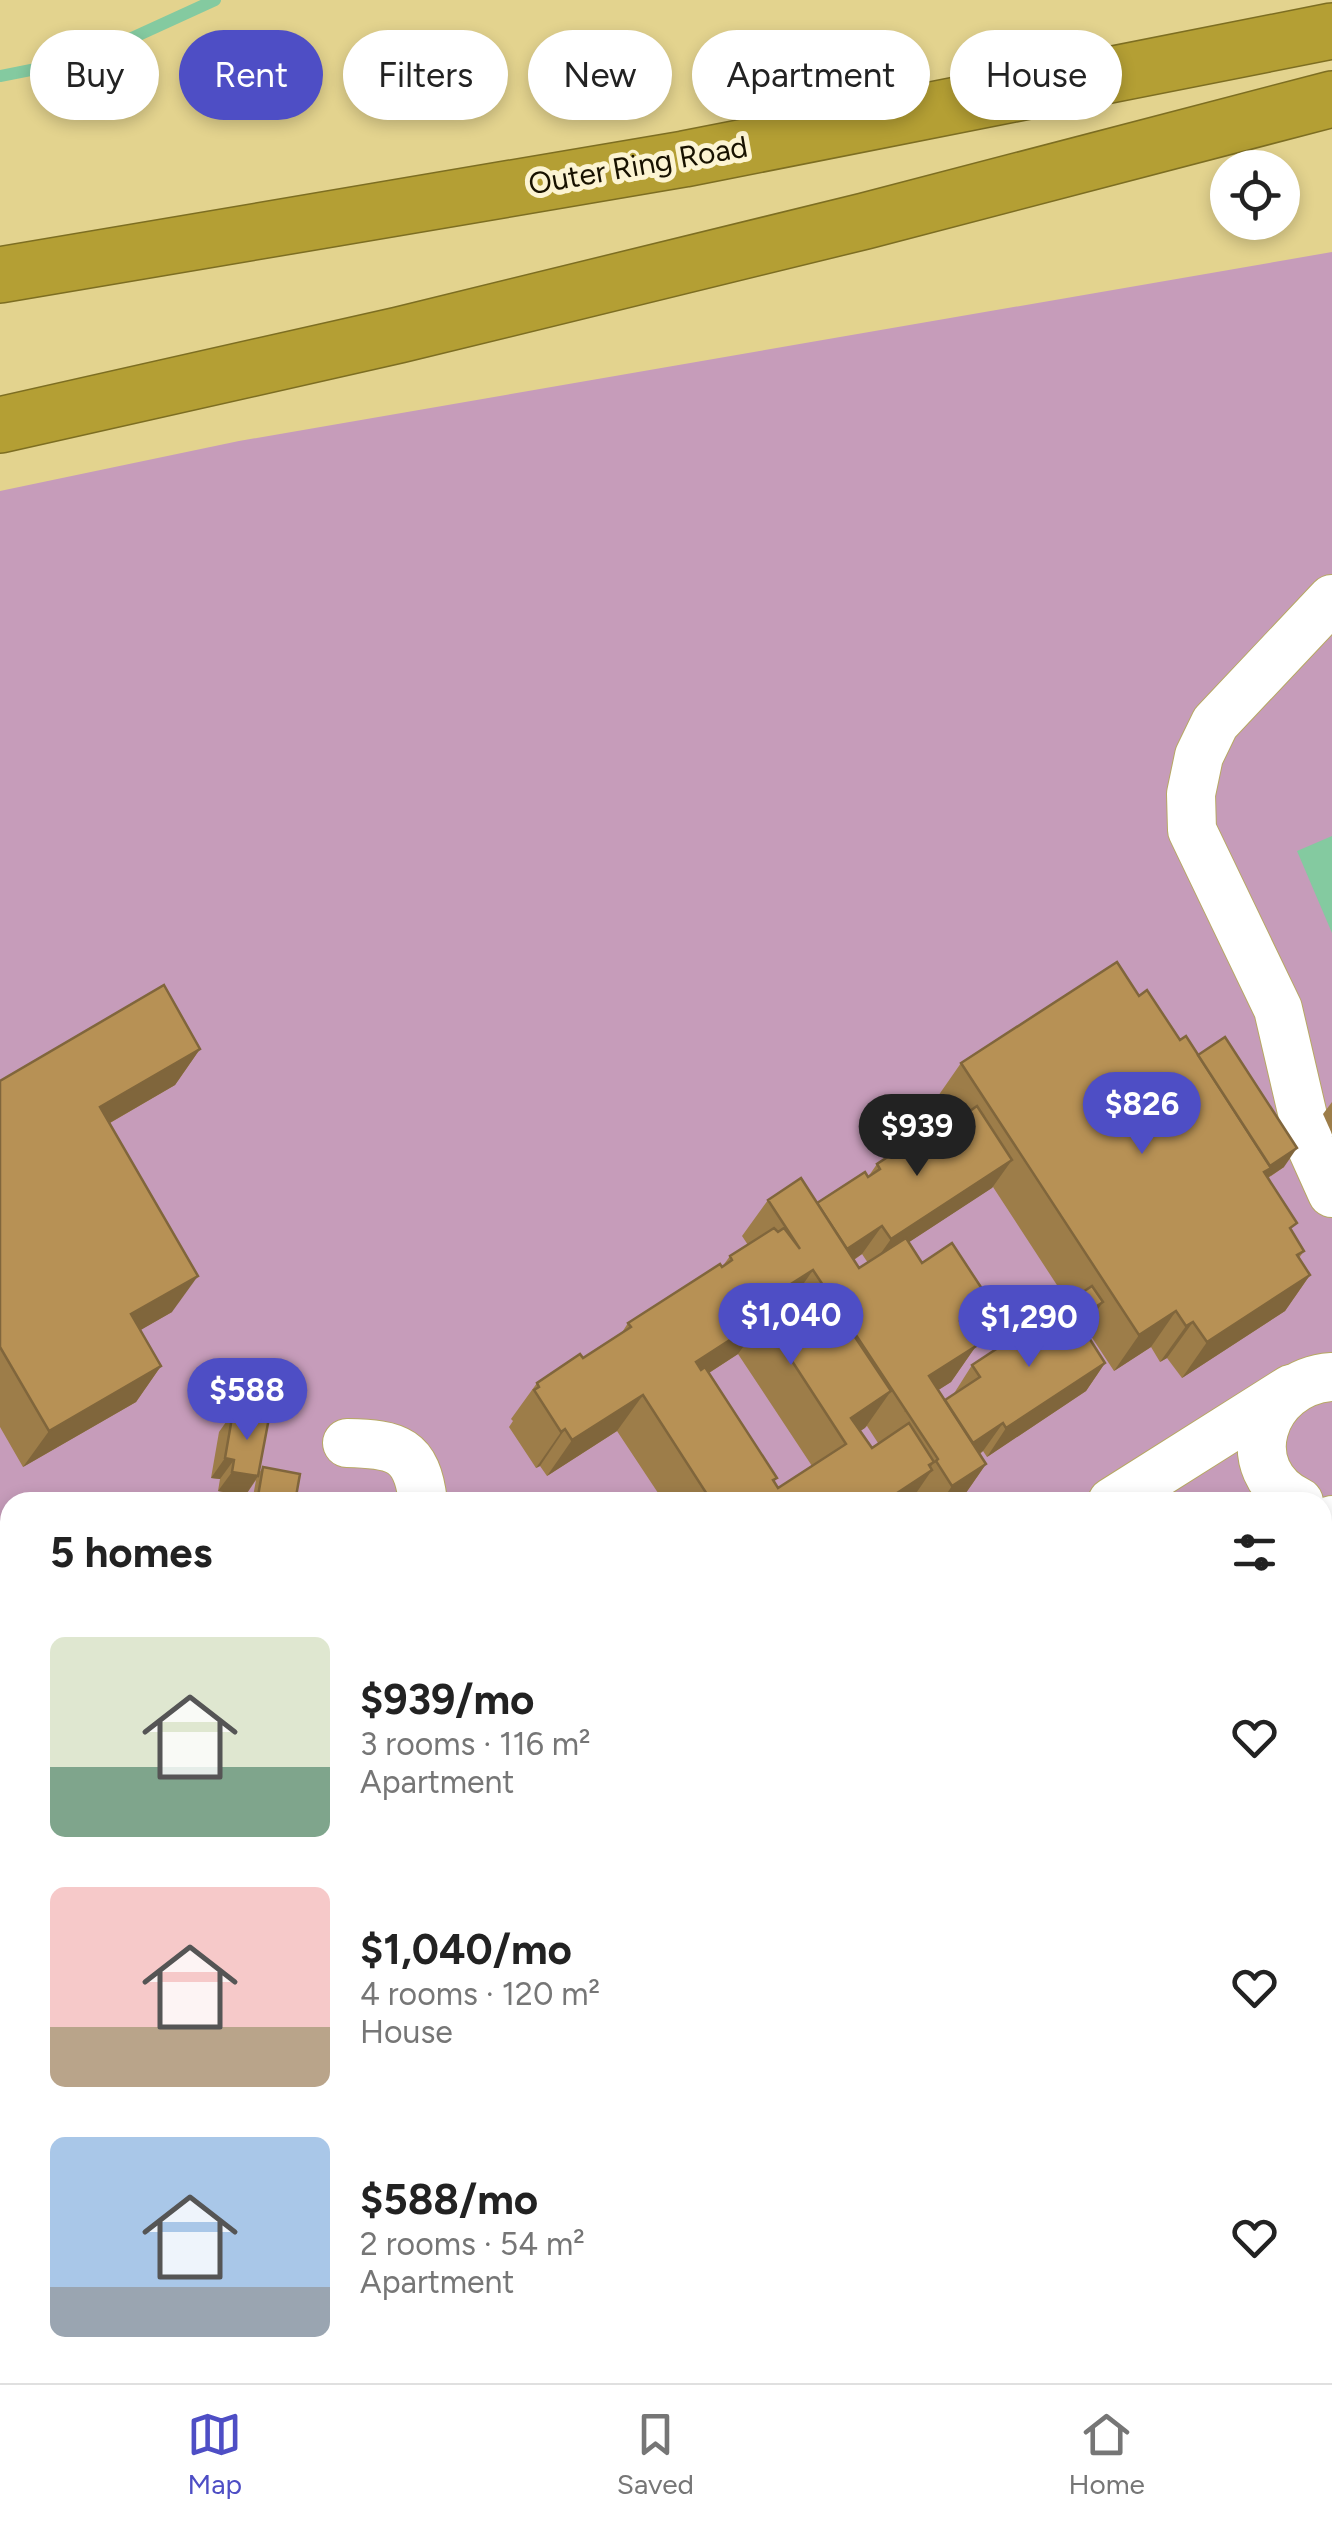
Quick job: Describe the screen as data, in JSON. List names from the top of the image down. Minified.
{"streets":{"highway":["Outer Ring Road"]},"page":{"chip":["Buy","Rent","Filters","New","Apartment","House"],"price":["$826","$939","$1,040","$1,290","$588"],"heading":"5 homes","list":[{"name":"$939/mo","note":"3 rooms · 116 m² · Apartment"},{"name":"$1,040/mo","note":"4 rooms · 120 m² · House"},{"name":"$588/mo","note":"2 rooms · 54 m² · Apartment"}],"tabs":["Map","Saved","Home"]}}
